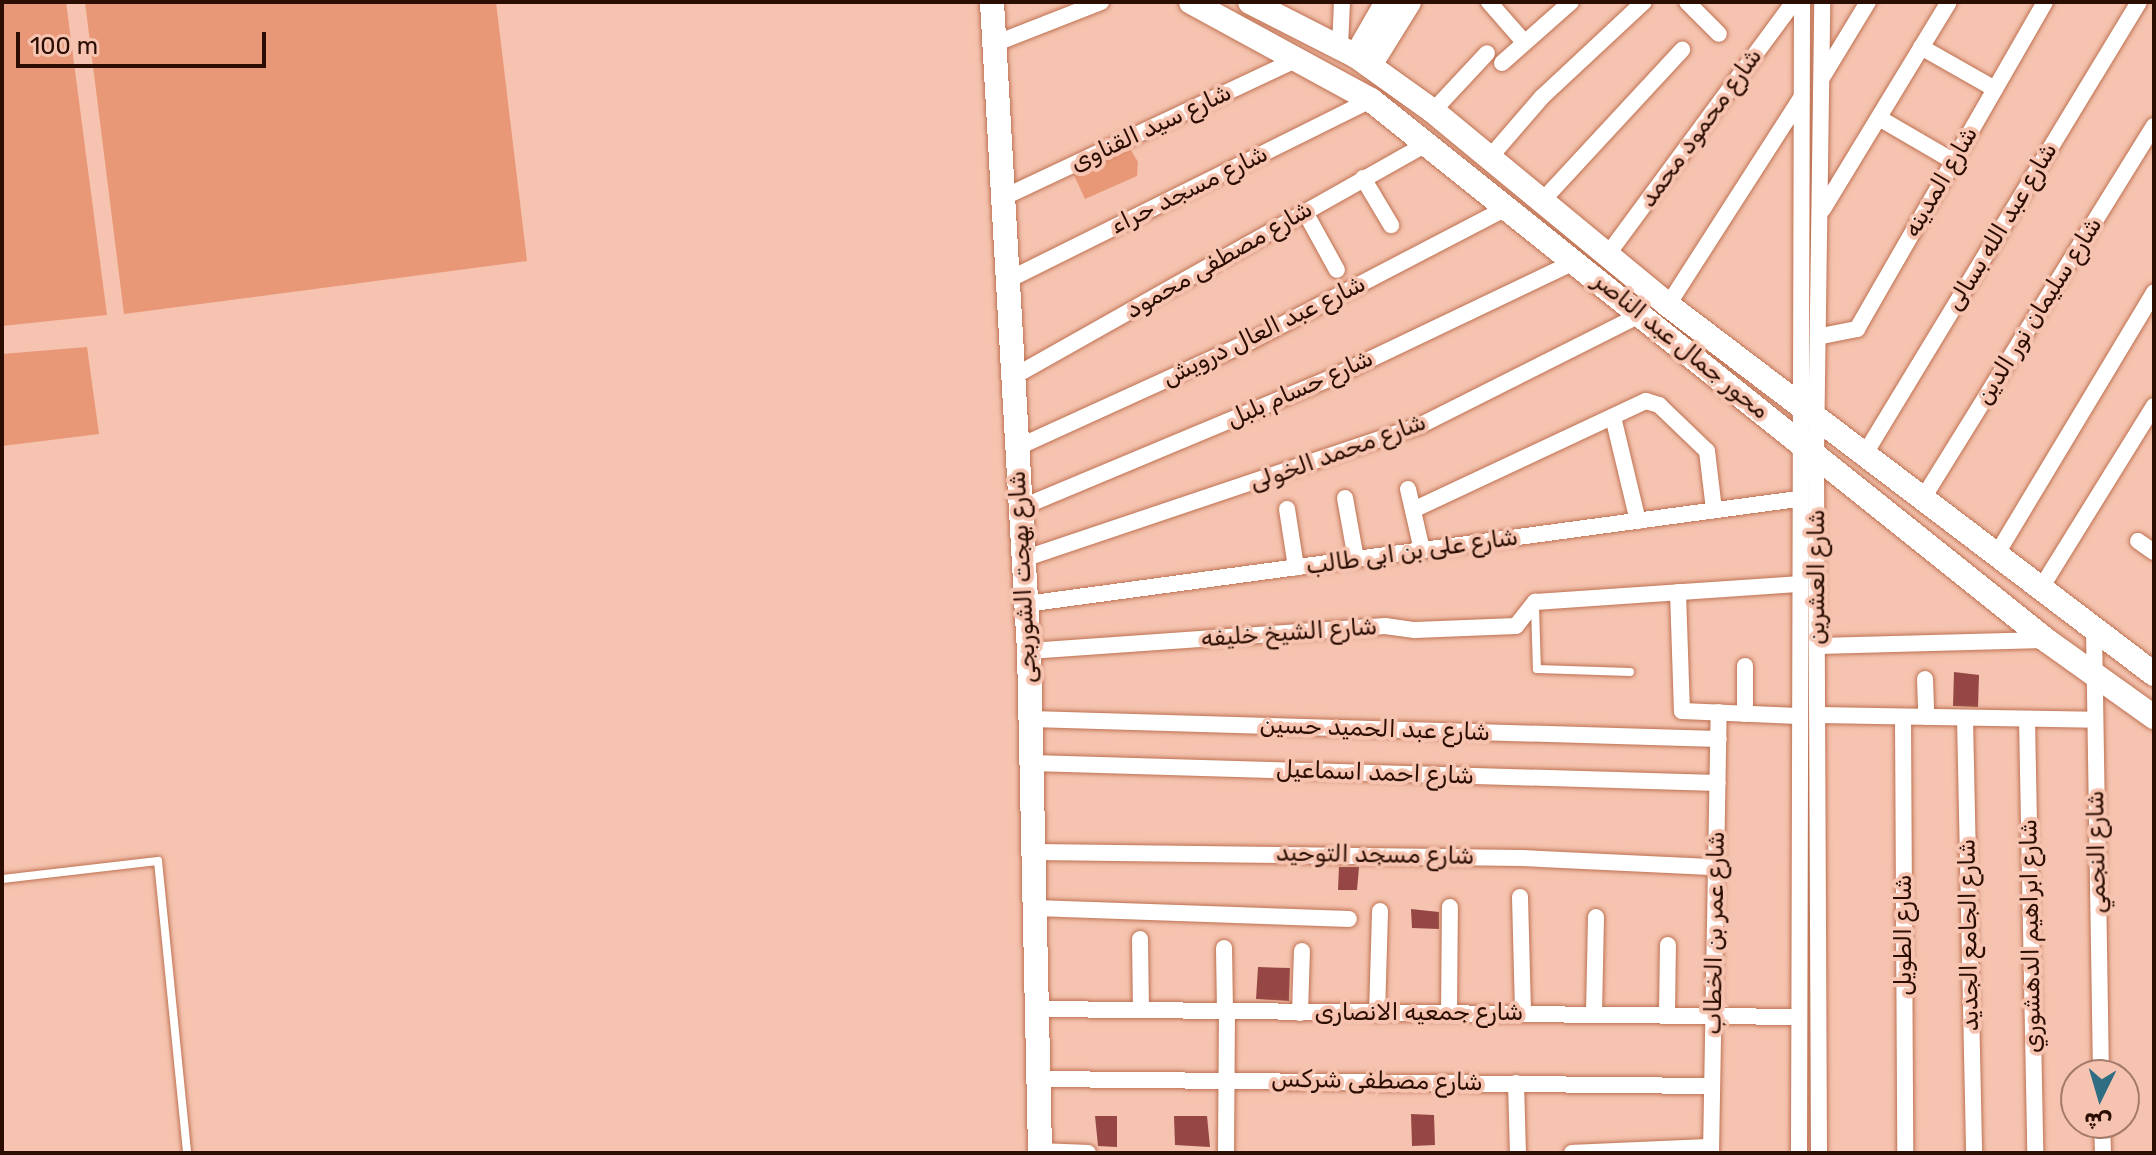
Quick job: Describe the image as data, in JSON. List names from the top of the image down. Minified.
{"streets":{"street":["شارع سيد القناوى","شارع محمود محمد","شارع المدينه","شارع مسجد حراء","شارع عبد الله بسالى","شارع مصطفى محمود","شارع سليمان نور الدين","شارع عبد العال درويش","محور جمال عبد الناصر","شارع حسام بلبل","شارع محمد الخولى","شارع على بن ابى طالب","شارع بهجت الشوربجى","شارع العشرين","شارع الشيخ خليفه","شارع عبد الحميد حسين","شارع احمد اسماعيل","شارع النجمي","شارع مسجد التوحيد","شارع عمر بن الخطاب","شارع الطويل","شارع الجامع الجديد","شارع ابراهيم الدهشوري","شارع جمعيه الانصارى","شارع مصطفى شركس"]},"crossings":[["شارع سيد القناوى","محور جمال عبد الناصر"],["شارع سيد القناوى","شارع بهجت الشوربجى"],["شارع محمود محمد","محور جمال عبد الناصر"],["شارع المدينه","شارع العشرين"],["شارع مسجد حراء","محور جمال عبد الناصر"],["شارع مسجد حراء","شارع بهجت الشوربجى"],["شارع عبد الله بسالى","محور جمال عبد الناصر"],["شارع مصطفى محمود","محور جمال عبد الناصر"],["شارع مصطفى محمود","شارع بهجت الشوربجى"],["شارع سليمان نور الدين","محور جمال عبد الناصر"],["شارع عبد العال درويش","محور جمال عبد الناصر"],["شارع عبد العال درويش","شارع بهجت الشوربجى"],["محور جمال عبد الناصر","شارع حسام بلبل"],["محور جمال عبد الناصر","شارع محمد الخولى"],["محور جمال عبد الناصر","شارع العشرين"],["محور جمال عبد الناصر","شارع النجمي"],["شارع حسام بلبل","شارع بهجت الشوربجى"],["شارع محمد الخولى","شارع بهجت الشوربجى"],["شارع على بن ابى طالب","شارع بهجت الشوربجى"],["شارع على بن ابى طالب","شارع العشرين"],["شارع بهجت الشوربجى","شارع الشيخ خليفه"],["شارع بهجت الشوربجى","شارع عبد الحميد حسين"],["شارع بهجت الشوربجى","شارع احمد اسماعيل"],["شارع بهجت الشوربجى","شارع مسجد التوحيد"],["شارع بهجت الشوربجى","شارع جمعيه الانصارى"],["شارع بهجت الشوربجى","شارع مصطفى شركس"],["شارع العشرين","شارع جمعيه الانصارى"],["شارع عبد الحميد حسين","شارع عمر بن الخطاب"],["شارع احمد اسماعيل","شارع عمر بن الخطاب"],["شارع مسجد التوحيد","شارع عمر بن الخطاب"],["شارع عمر بن الخطاب","شارع جمعيه الانصارى"],["شارع عمر بن الخطاب","شارع مصطفى شركس"]],"scale_bar":"100 m","north":"bottom"}
